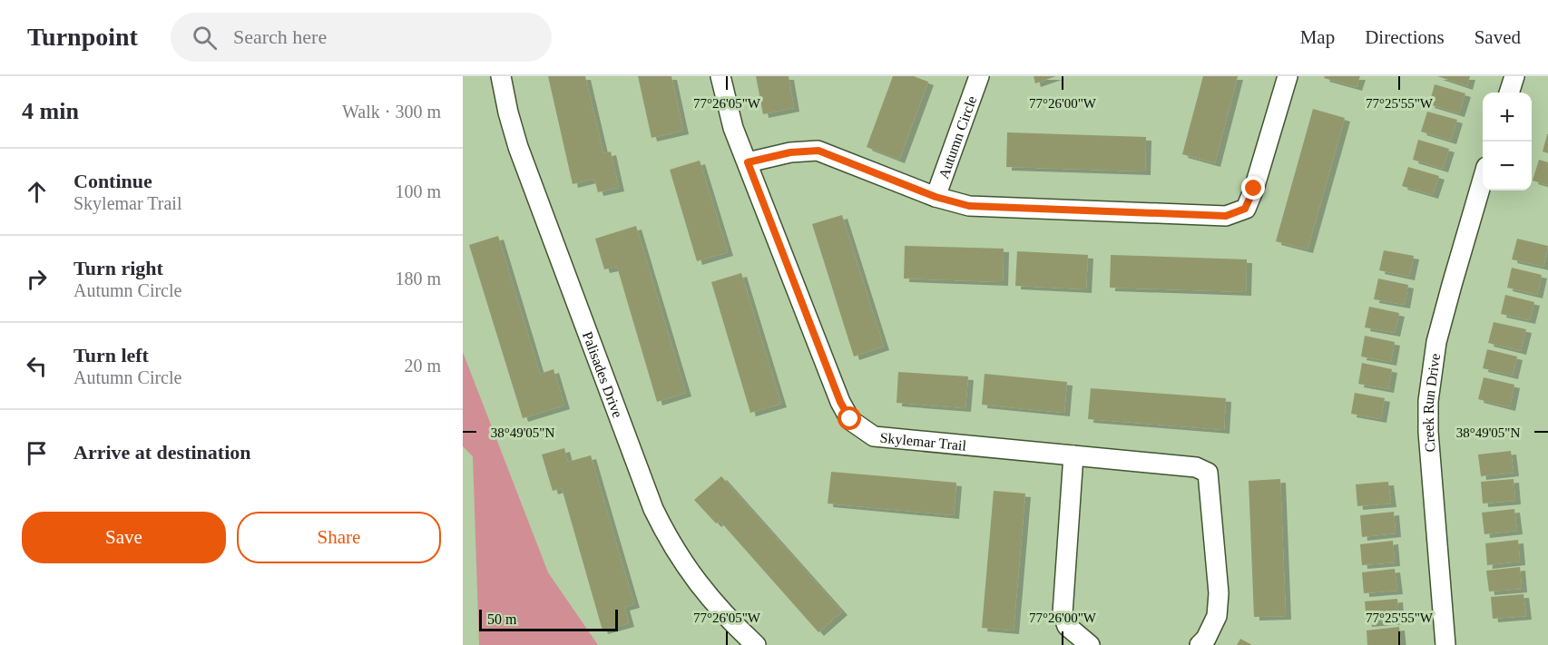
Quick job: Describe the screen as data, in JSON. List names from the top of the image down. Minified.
{"streets":{"street":["Autumn Circle","Palisades Drive","Creek Run Drive","Skylemar Trail"]},"crossings":[["Autumn Circle","Skylemar Trail"]],"scale_bar":"50 m","page":{"header":"Turnpoint","search":"Search here","nav":["Map","Directions","Saved"],"heading":["4 min","Walk · 300 m"],"map_buttons":["+","−"],"list":[["Continue","Skylemar Trail","100 m"],["Turn right","Autumn Circle","180 m"],["Turn left","Autumn Circle","20 m"],"Arrive at destination"],"buttons":["Save","Share"],"scale":"50 m"},"coordinates":["77°26'05\"W","77°26'00\"W","77°25'55\"W","38°49'05\"N"]}
